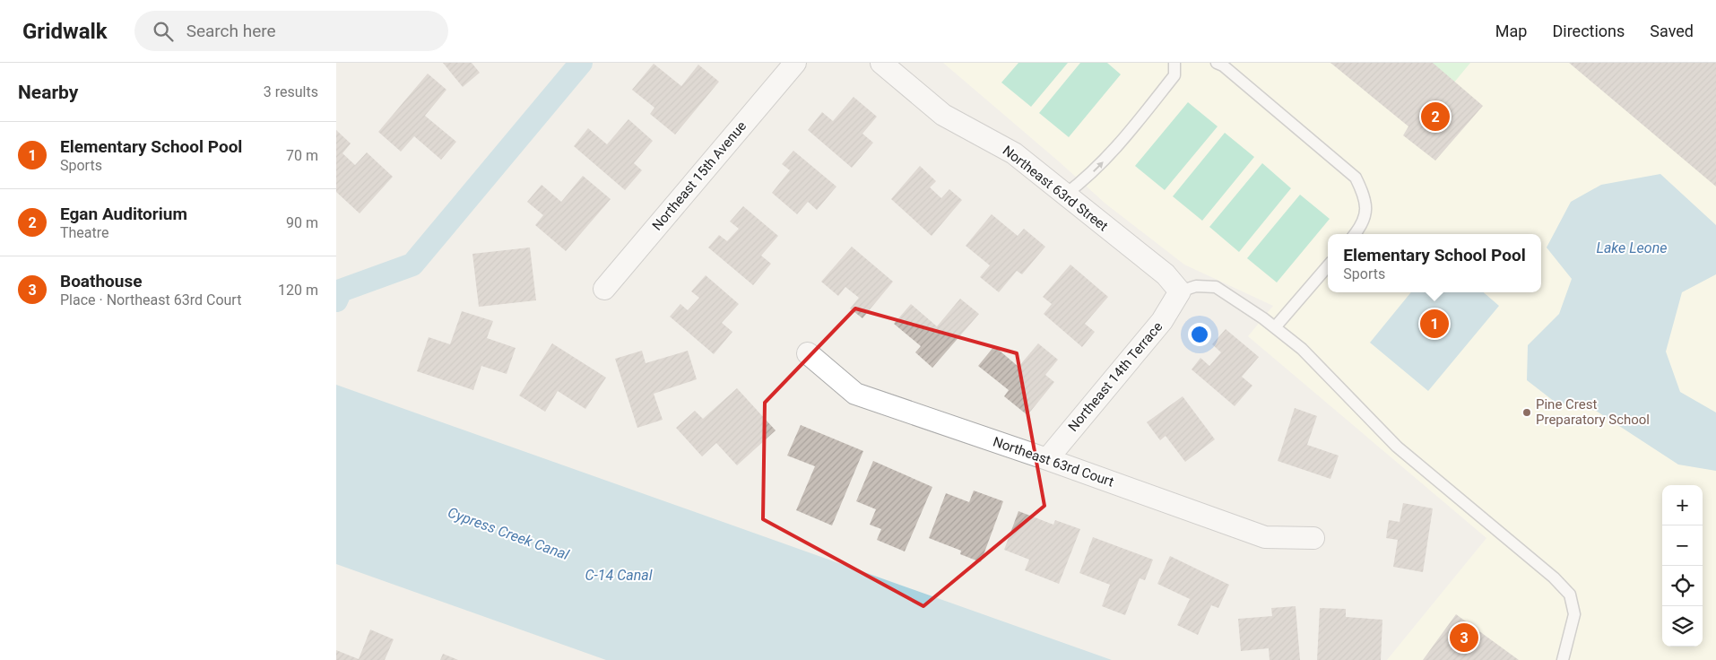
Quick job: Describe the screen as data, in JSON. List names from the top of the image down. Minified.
{"streets":{"street":["Northeast 15th Avenue","Northeast 63rd Street","Northeast 14th Terrace","Northeast 63rd Court"]},"crossings":[["Northeast 63rd Street","Northeast 14th Terrace"],["Northeast 14th Terrace","Northeast 63rd Court"]],"water":["Lake Leone","Cypress Creek Canal","C-14 Canal"],"places":["Pine Crest Preparatory School"],"page":{"header":"Gridwalk","search":"Search here","nav":["Map","Directions","Saved"],"heading":["Nearby","3 results"],"pins":["2","1","3"],"list":[{"mark":"1","name":"Elementary School Pool","note":"Sports","value":"70 m"},{"mark":"2","name":"Egan Auditorium","note":"Theatre","value":"90 m"},{"mark":"3","name":"Boathouse","note":"Place · Northeast 63rd Court","value":"120 m"}],"popup":["Elementary School Pool","Sports"],"map_buttons":["+","−"]}}
